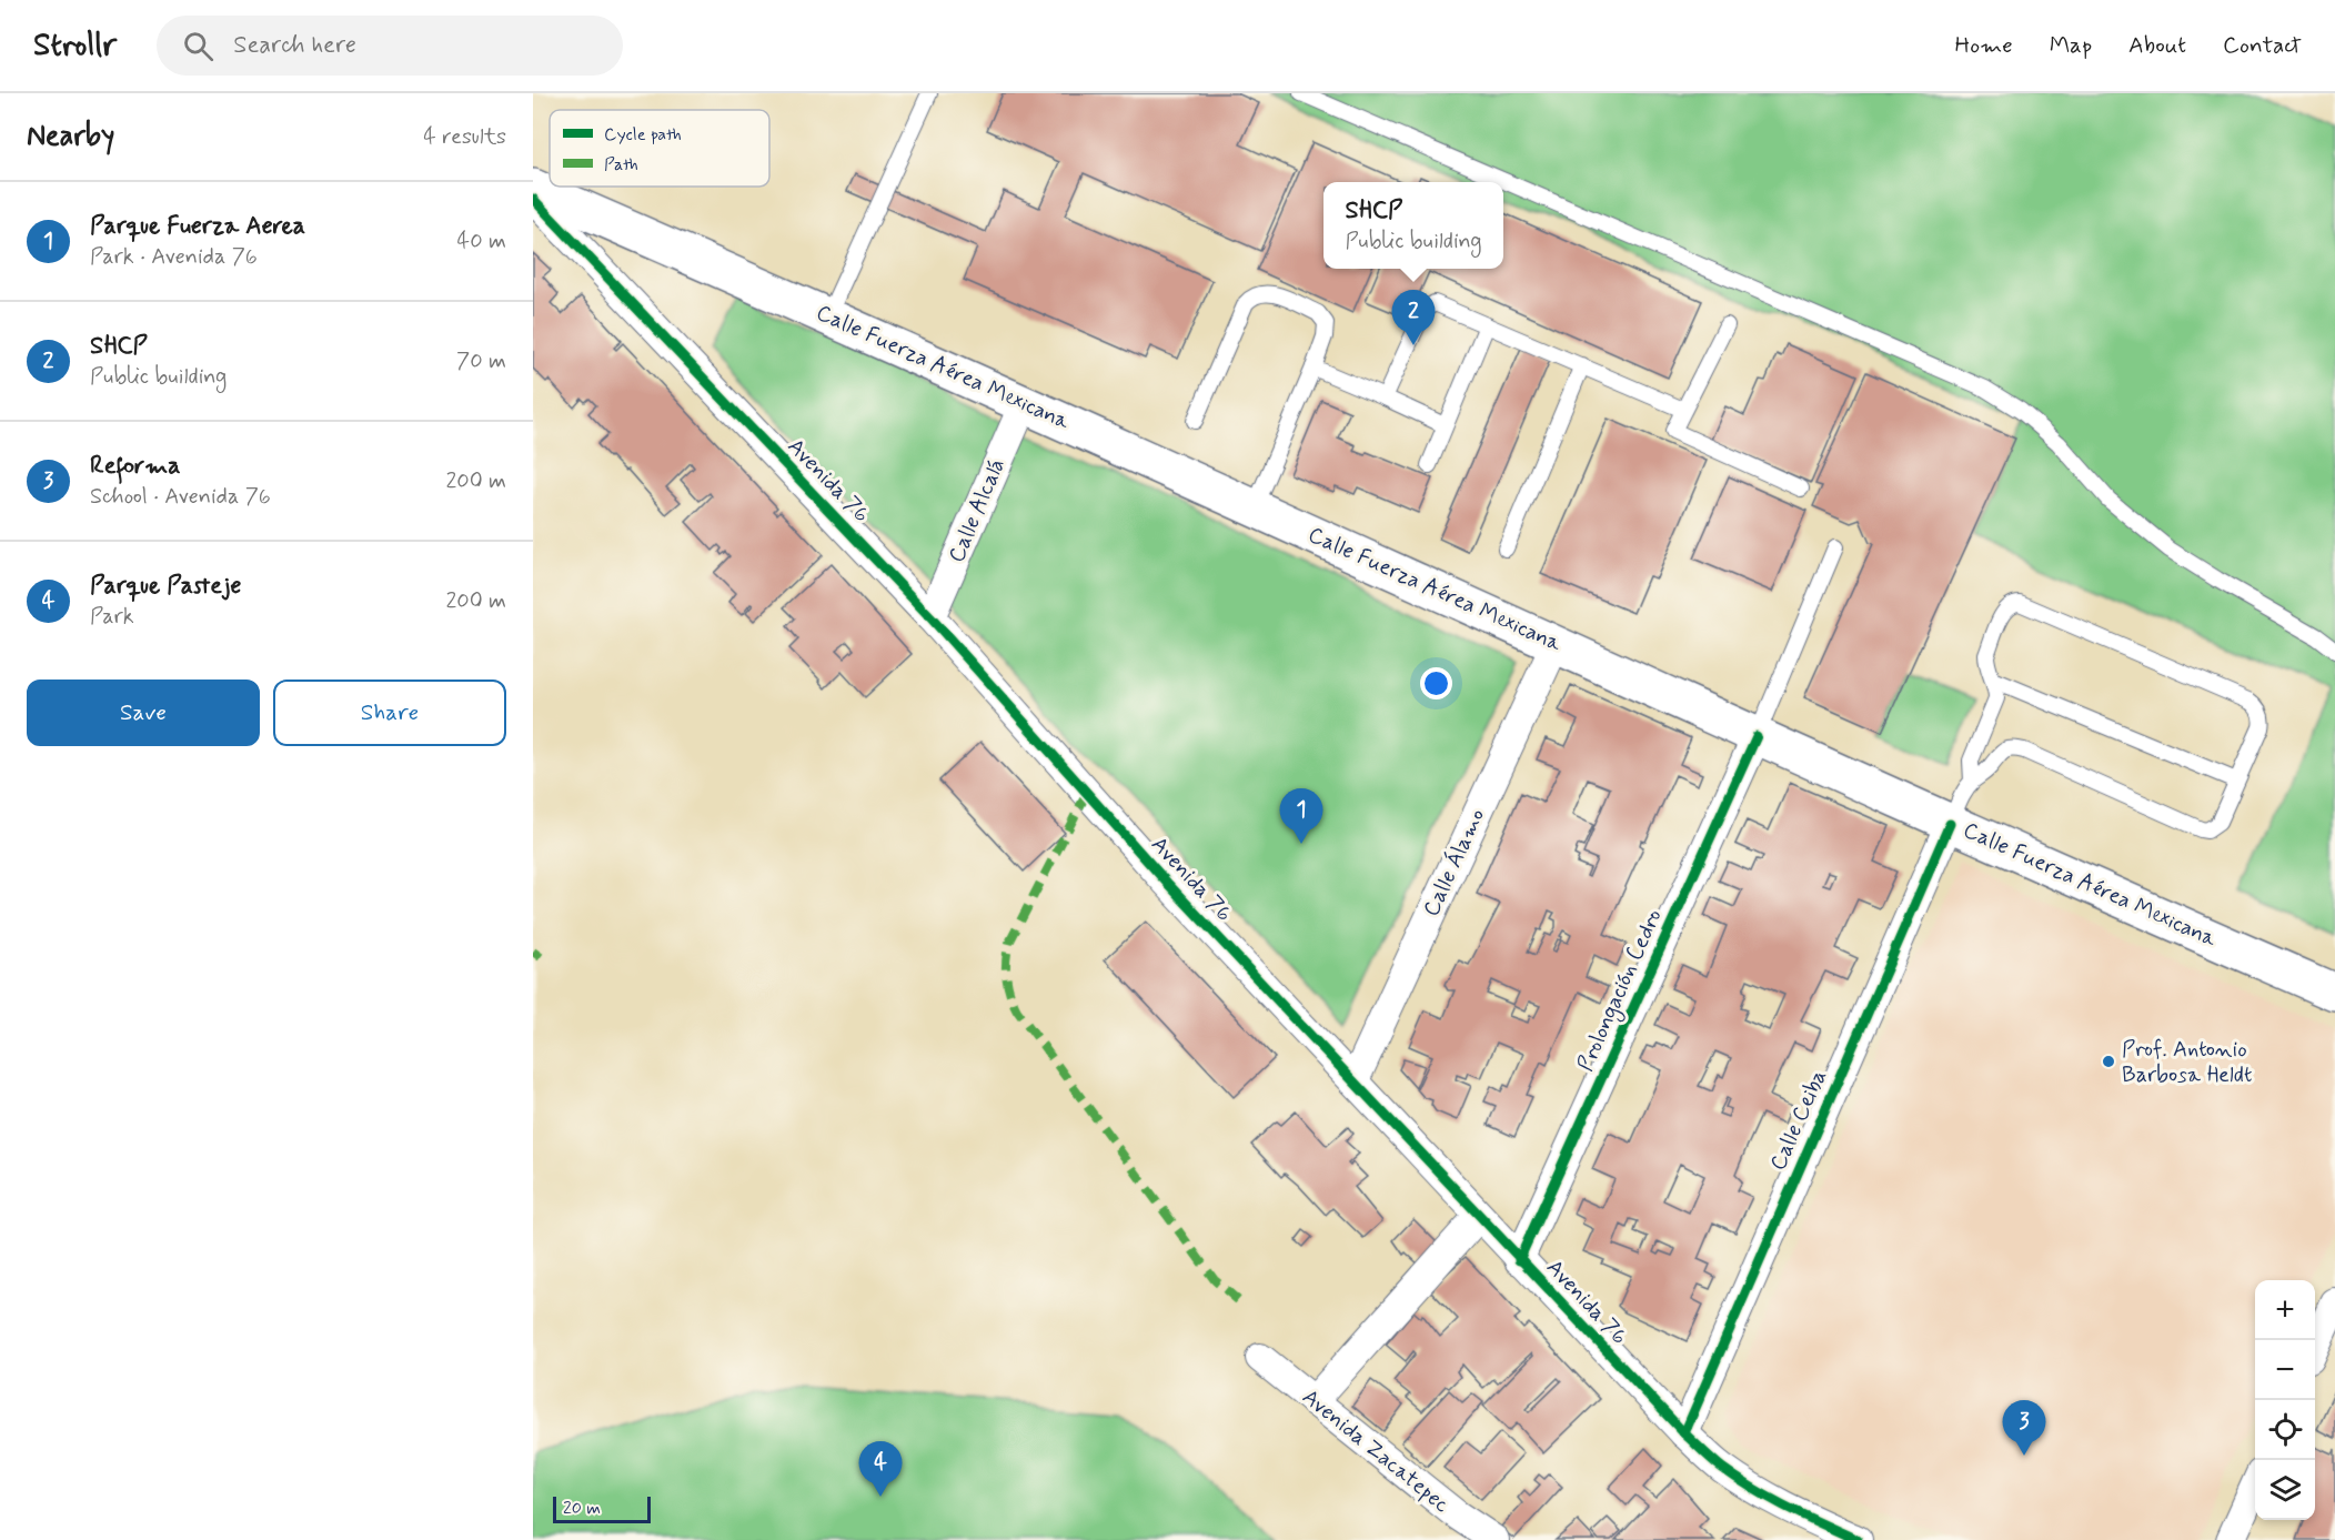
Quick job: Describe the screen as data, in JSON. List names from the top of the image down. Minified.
{"streets":{"main road":["Calle Fuerza Aérea Mexicana"],"street":["Avenida 76","Calle Alcalá","Calle Álamo","Prolongación Cedro","Calle Ceiba","Avenida Zacatepec"]},"crossings":[["Calle Fuerza Aérea Mexicana","Calle Alcalá"],["Calle Fuerza Aérea Mexicana","Calle Álamo"],["Calle Fuerza Aérea Mexicana","Prolongación Cedro"],["Calle Fuerza Aérea Mexicana","Calle Ceiba"],["Avenida 76","Calle Alcalá"],["Avenida 76","Calle Álamo"],["Avenida 76","Prolongación Cedro"],["Avenida 76","Calle Ceiba"]],"places":["Prof. Antonio Barbosa Heldt"],"legend":["Cycle path","Path"],"scale_bar":"20 m","page":{"header":"Strollr","search":"Search here","nav":["Home","Map","About","Contact"],"heading":["Nearby","4 results"],"list":[{"mark":"1","name":"Parque Fuerza Aerea","note":"Park · Avenida 76","value":"40 m"},{"mark":"2","name":"SHCP","note":"Public building","value":"70 m"},{"mark":"3","name":"Reforma","note":"School · Avenida 76","value":"200 m"},{"mark":"4","name":"Parque Pasteje","note":"Park","value":"200 m"}],"popup":["SHCP","Public building"],"pins":["2","1","3","4"],"buttons":["Save","Share"],"map_buttons":["+","−"],"scale":"20 m"}}
